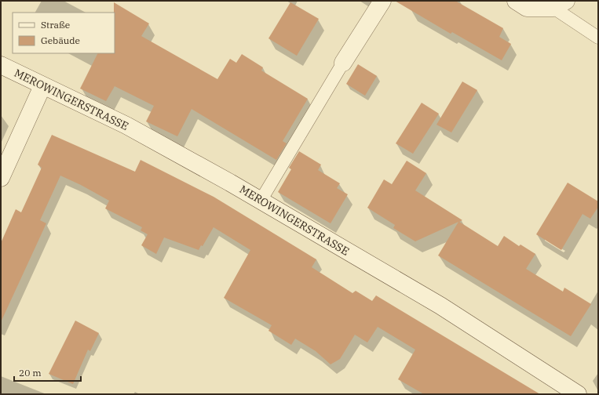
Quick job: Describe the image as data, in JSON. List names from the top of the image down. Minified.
{"streets":{"street":["MEROWINGERSTRASSE"]},"legend":["Straße","Gebäude"],"scale_bar":"20 m"}
